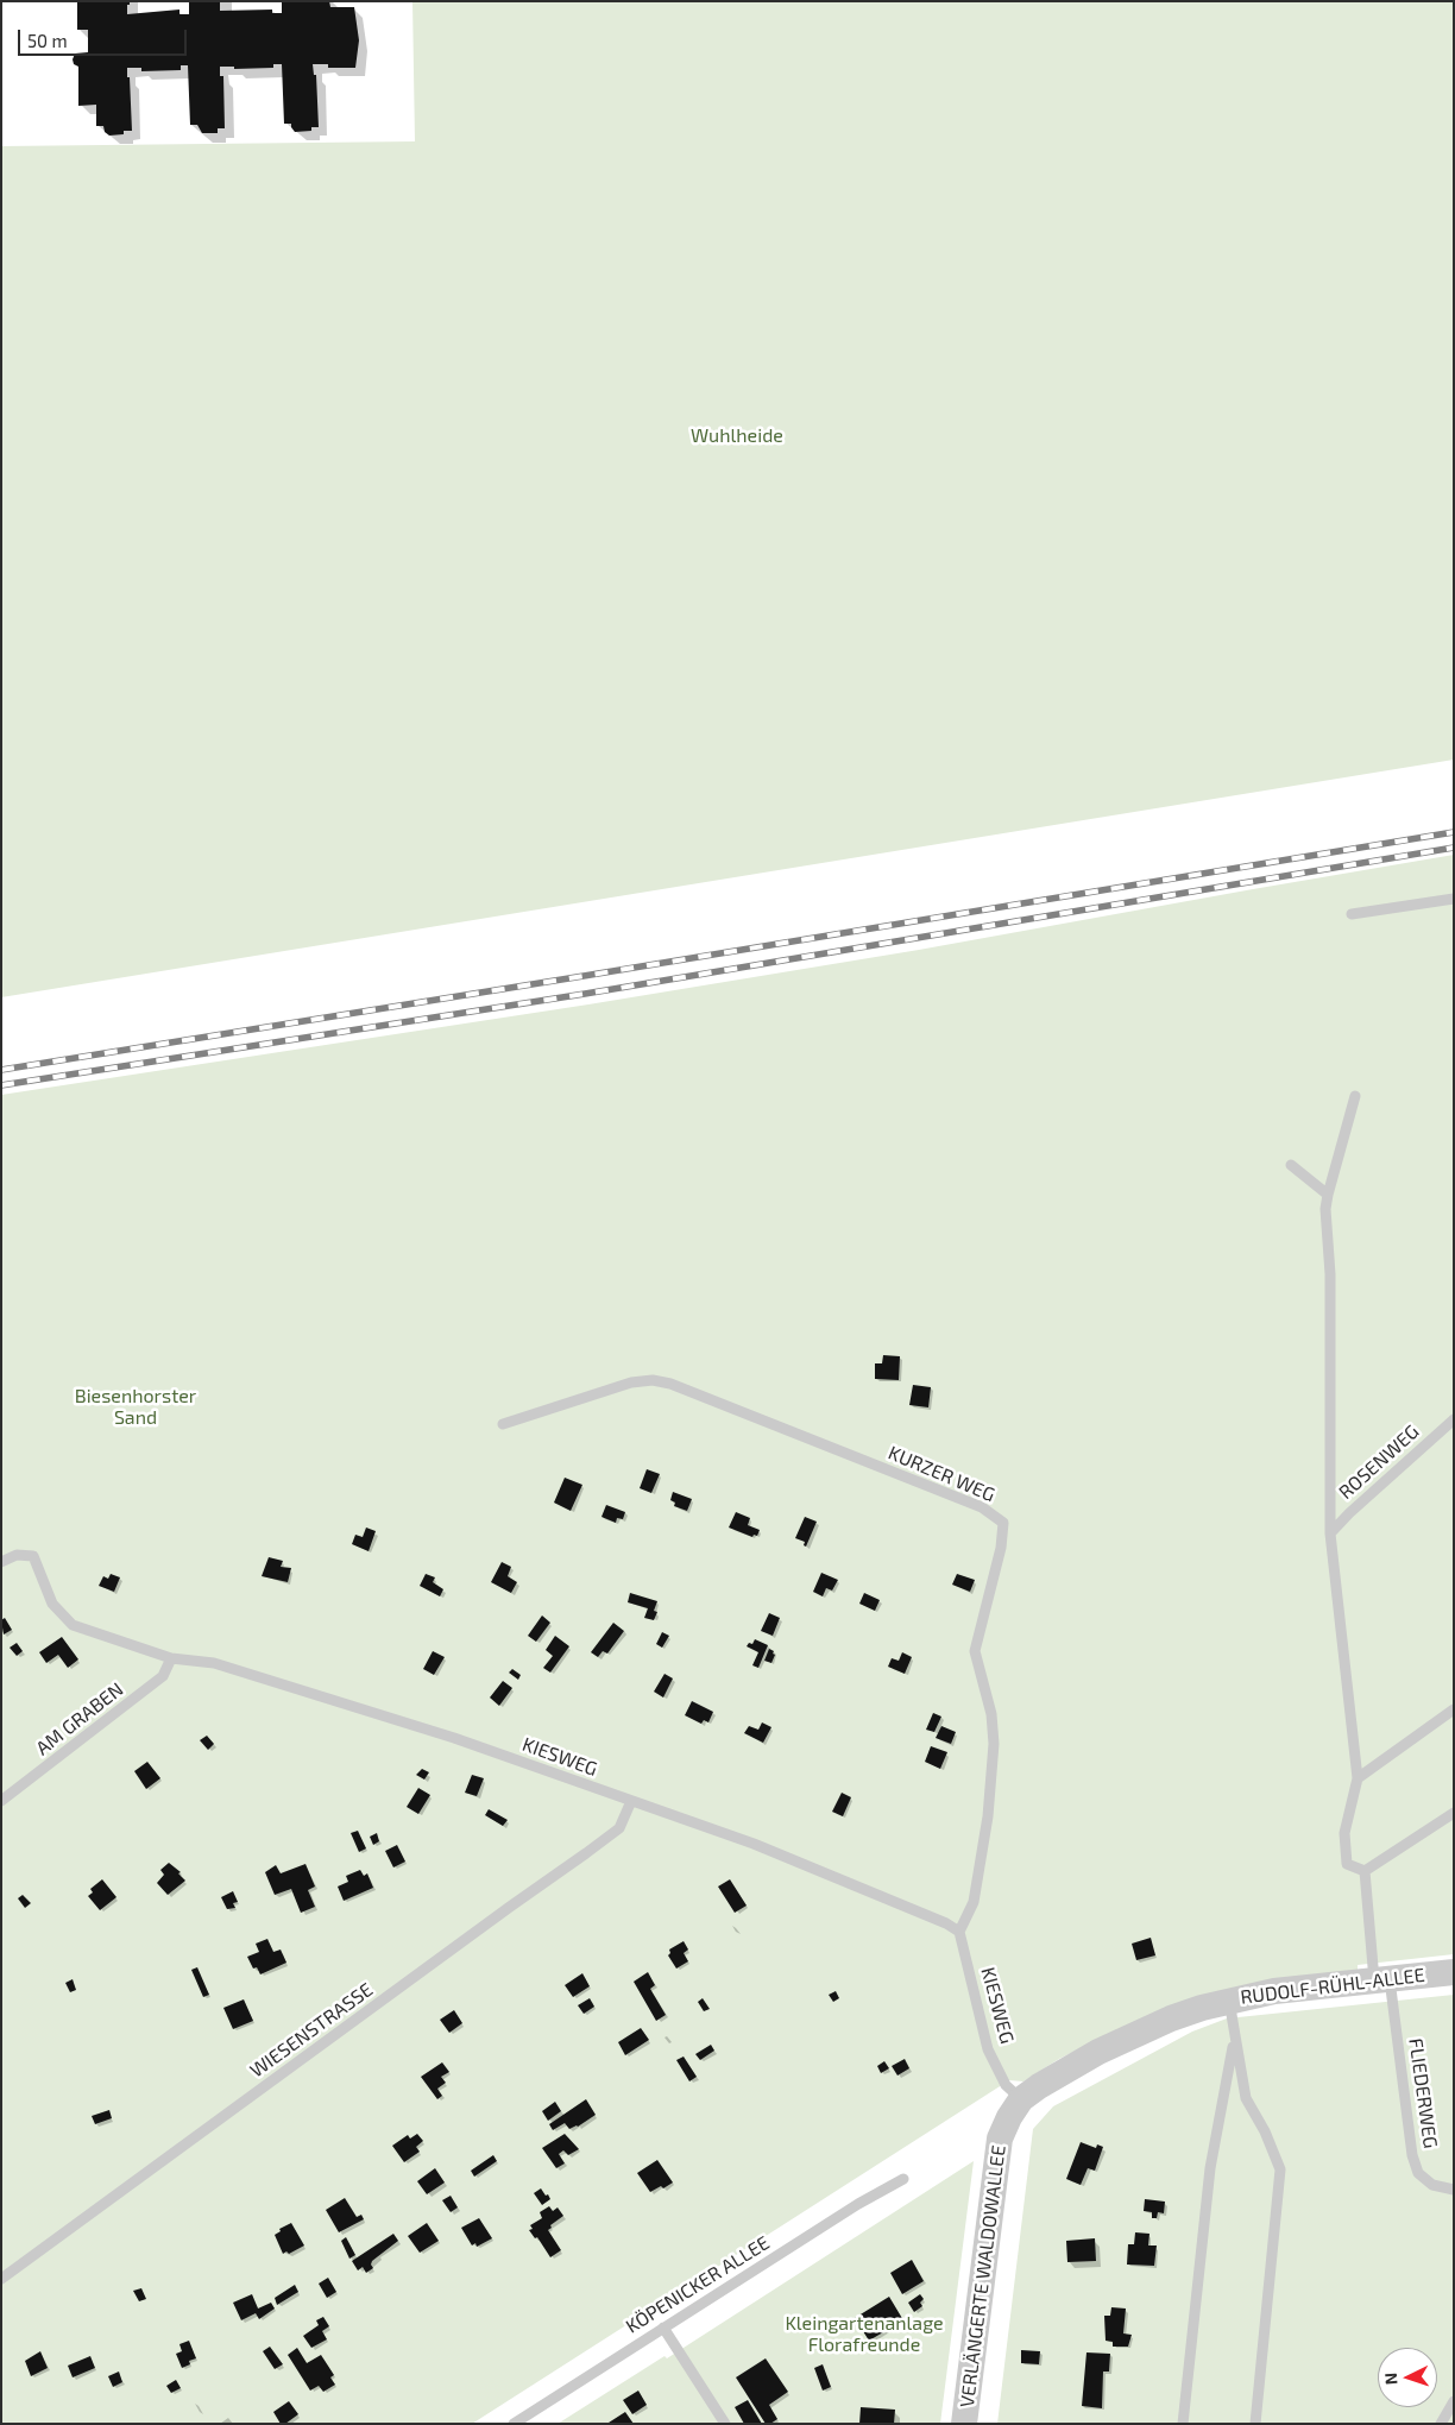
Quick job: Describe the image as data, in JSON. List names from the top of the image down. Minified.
{"streets":{"street":["RUDOLF-RÜHL-ALLEE","VERLÄNGERTE WALDOWALLEE"],"lane":["ROSENWEG","KURZER WEG","AM GRABEN","KIESWEG","WIESENSTRASSE","FLIEDERWEG","KÖPENICKER ALLEE"]},"crossings":[["KURZER WEG","KIESWEG"],["AM GRABEN","KIESWEG"],["KIESWEG","RUDOLF-RÜHL-ALLEE"],["KIESWEG","WIESENSTRASSE"],["KIESWEG","VERLÄNGERTE WALDOWALLEE"],["RUDOLF-RÜHL-ALLEE","FLIEDERWEG"],["RUDOLF-RÜHL-ALLEE","VERLÄNGERTE WALDOWALLEE"]],"parks":["Wuhlheide","Biesenhorster Sand","Kleingartenanlage Florafreunde"],"scale_bar":"50 m","north":"left"}
